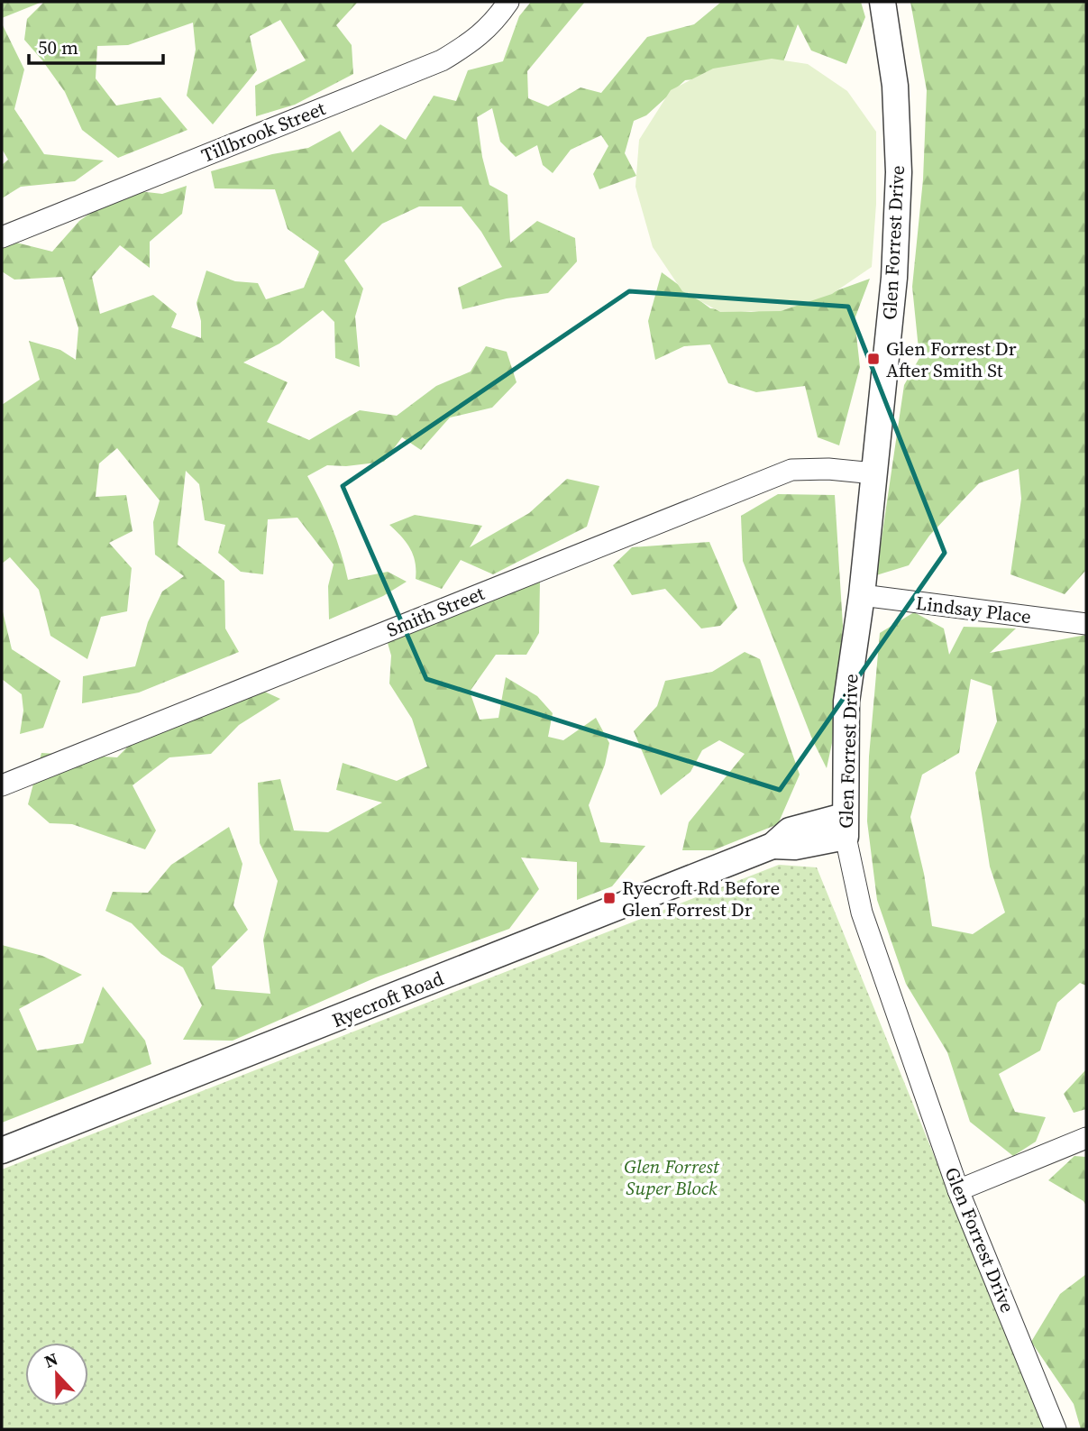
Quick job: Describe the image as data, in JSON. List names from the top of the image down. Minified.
{"streets":{"street":["Tillbrook Street","Glen Forrest Drive","Lindsay Place","Smith Street","Ryecroft Road"]},"crossings":[["Glen Forrest Drive","Lindsay Place"],["Glen Forrest Drive","Smith Street"],["Glen Forrest Drive","Ryecroft Road"]],"parks":["Glen Forrest Super Block"],"places":{"transit":["Glen Forrest Dr After Smith St","Ryecroft Rd Before Glen Forrest Dr"]},"scale_bar":"50 m","north":"top"}
